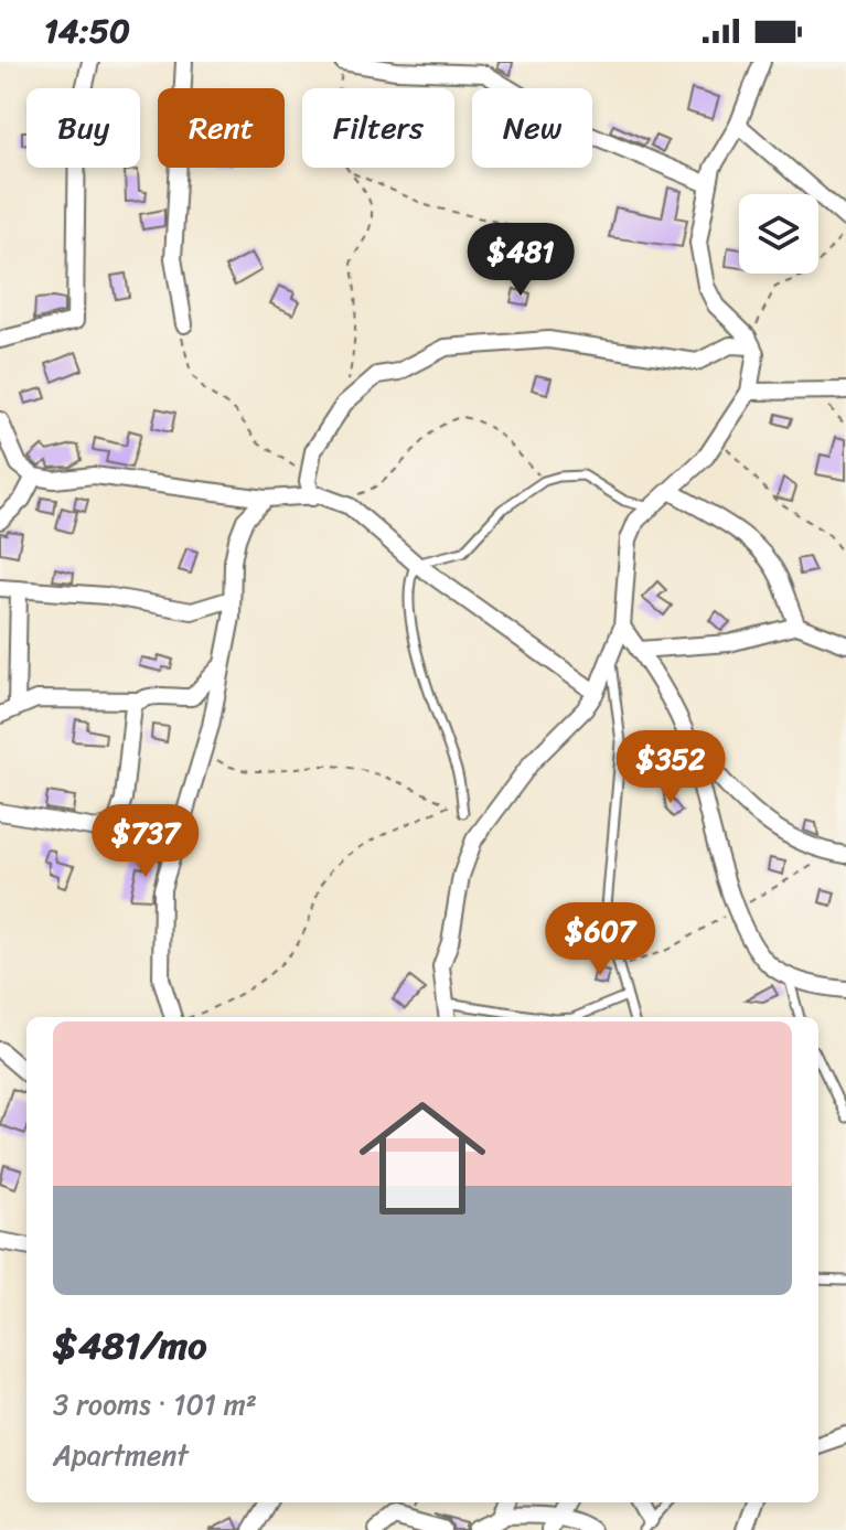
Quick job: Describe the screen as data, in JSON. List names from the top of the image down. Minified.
{"page":{"status":"14:50","chip":["Buy","Rent","Filters","New"],"price":["$481","$352","$737","$607"],"list":[{"name":"$481/mo","note":"3 rooms · 101 m² · Apartment"}]}}
